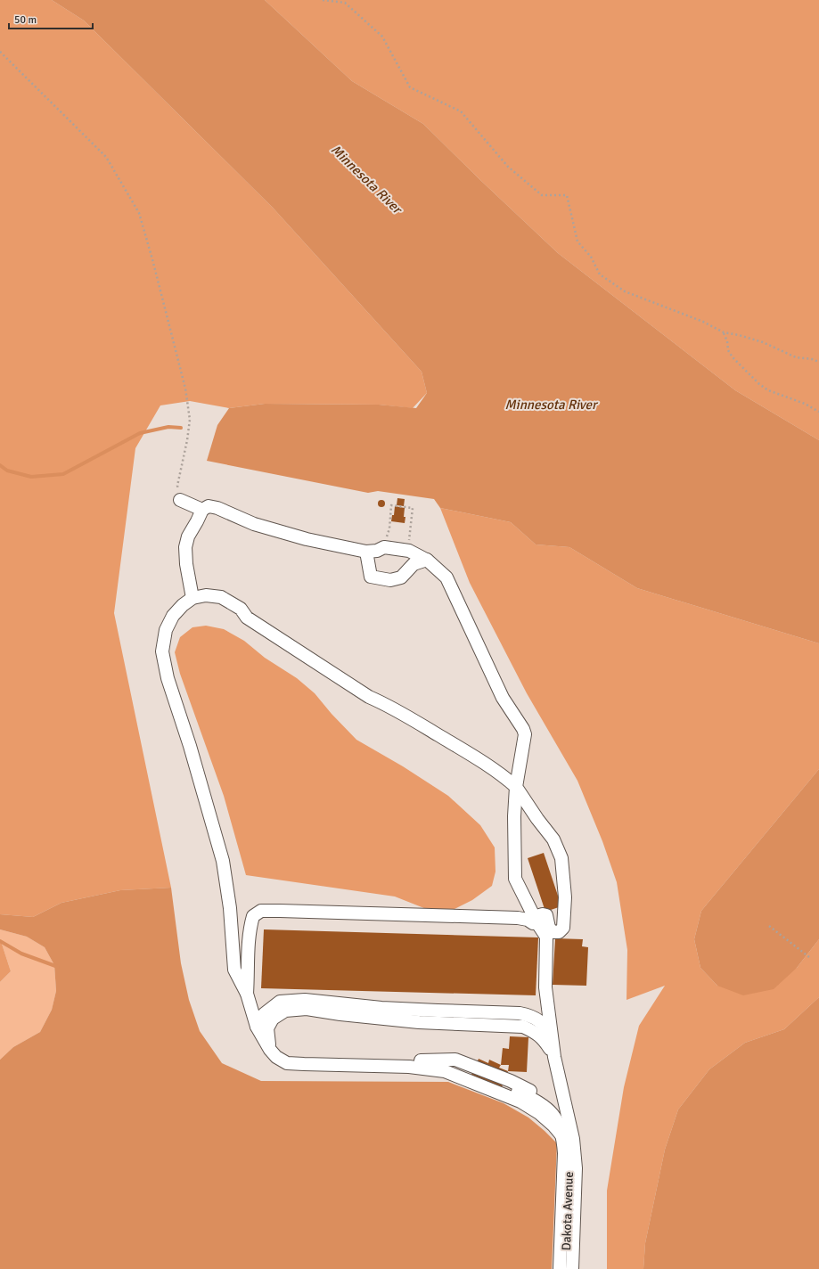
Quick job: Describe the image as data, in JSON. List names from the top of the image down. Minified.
{"streets":{"lane":["Dakota Avenue"]},"water":["Minnesota River"],"scale_bar":"50 m"}
